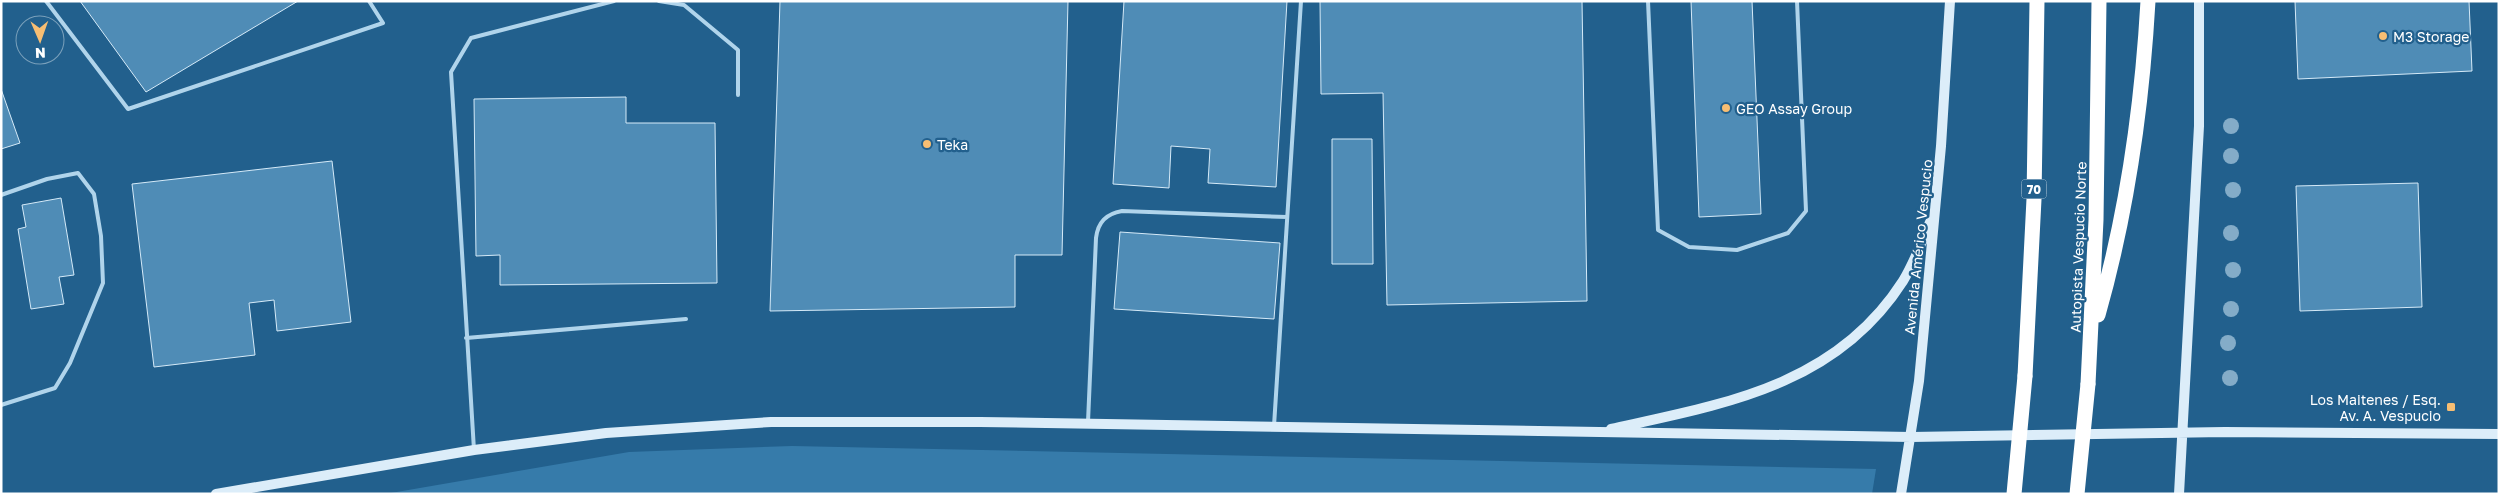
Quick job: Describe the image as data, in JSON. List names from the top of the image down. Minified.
{"streets":{"highway":["70","Autopista Vespucio Norte"],"street":["Avenida Américo Vespucio"]},"places":{"other":["M3 Storage","GEO Assay Group","Teka"],"transit":["Los Maitenes / Esq. Av. A. Vespucio"]},"north":"bottom"}
